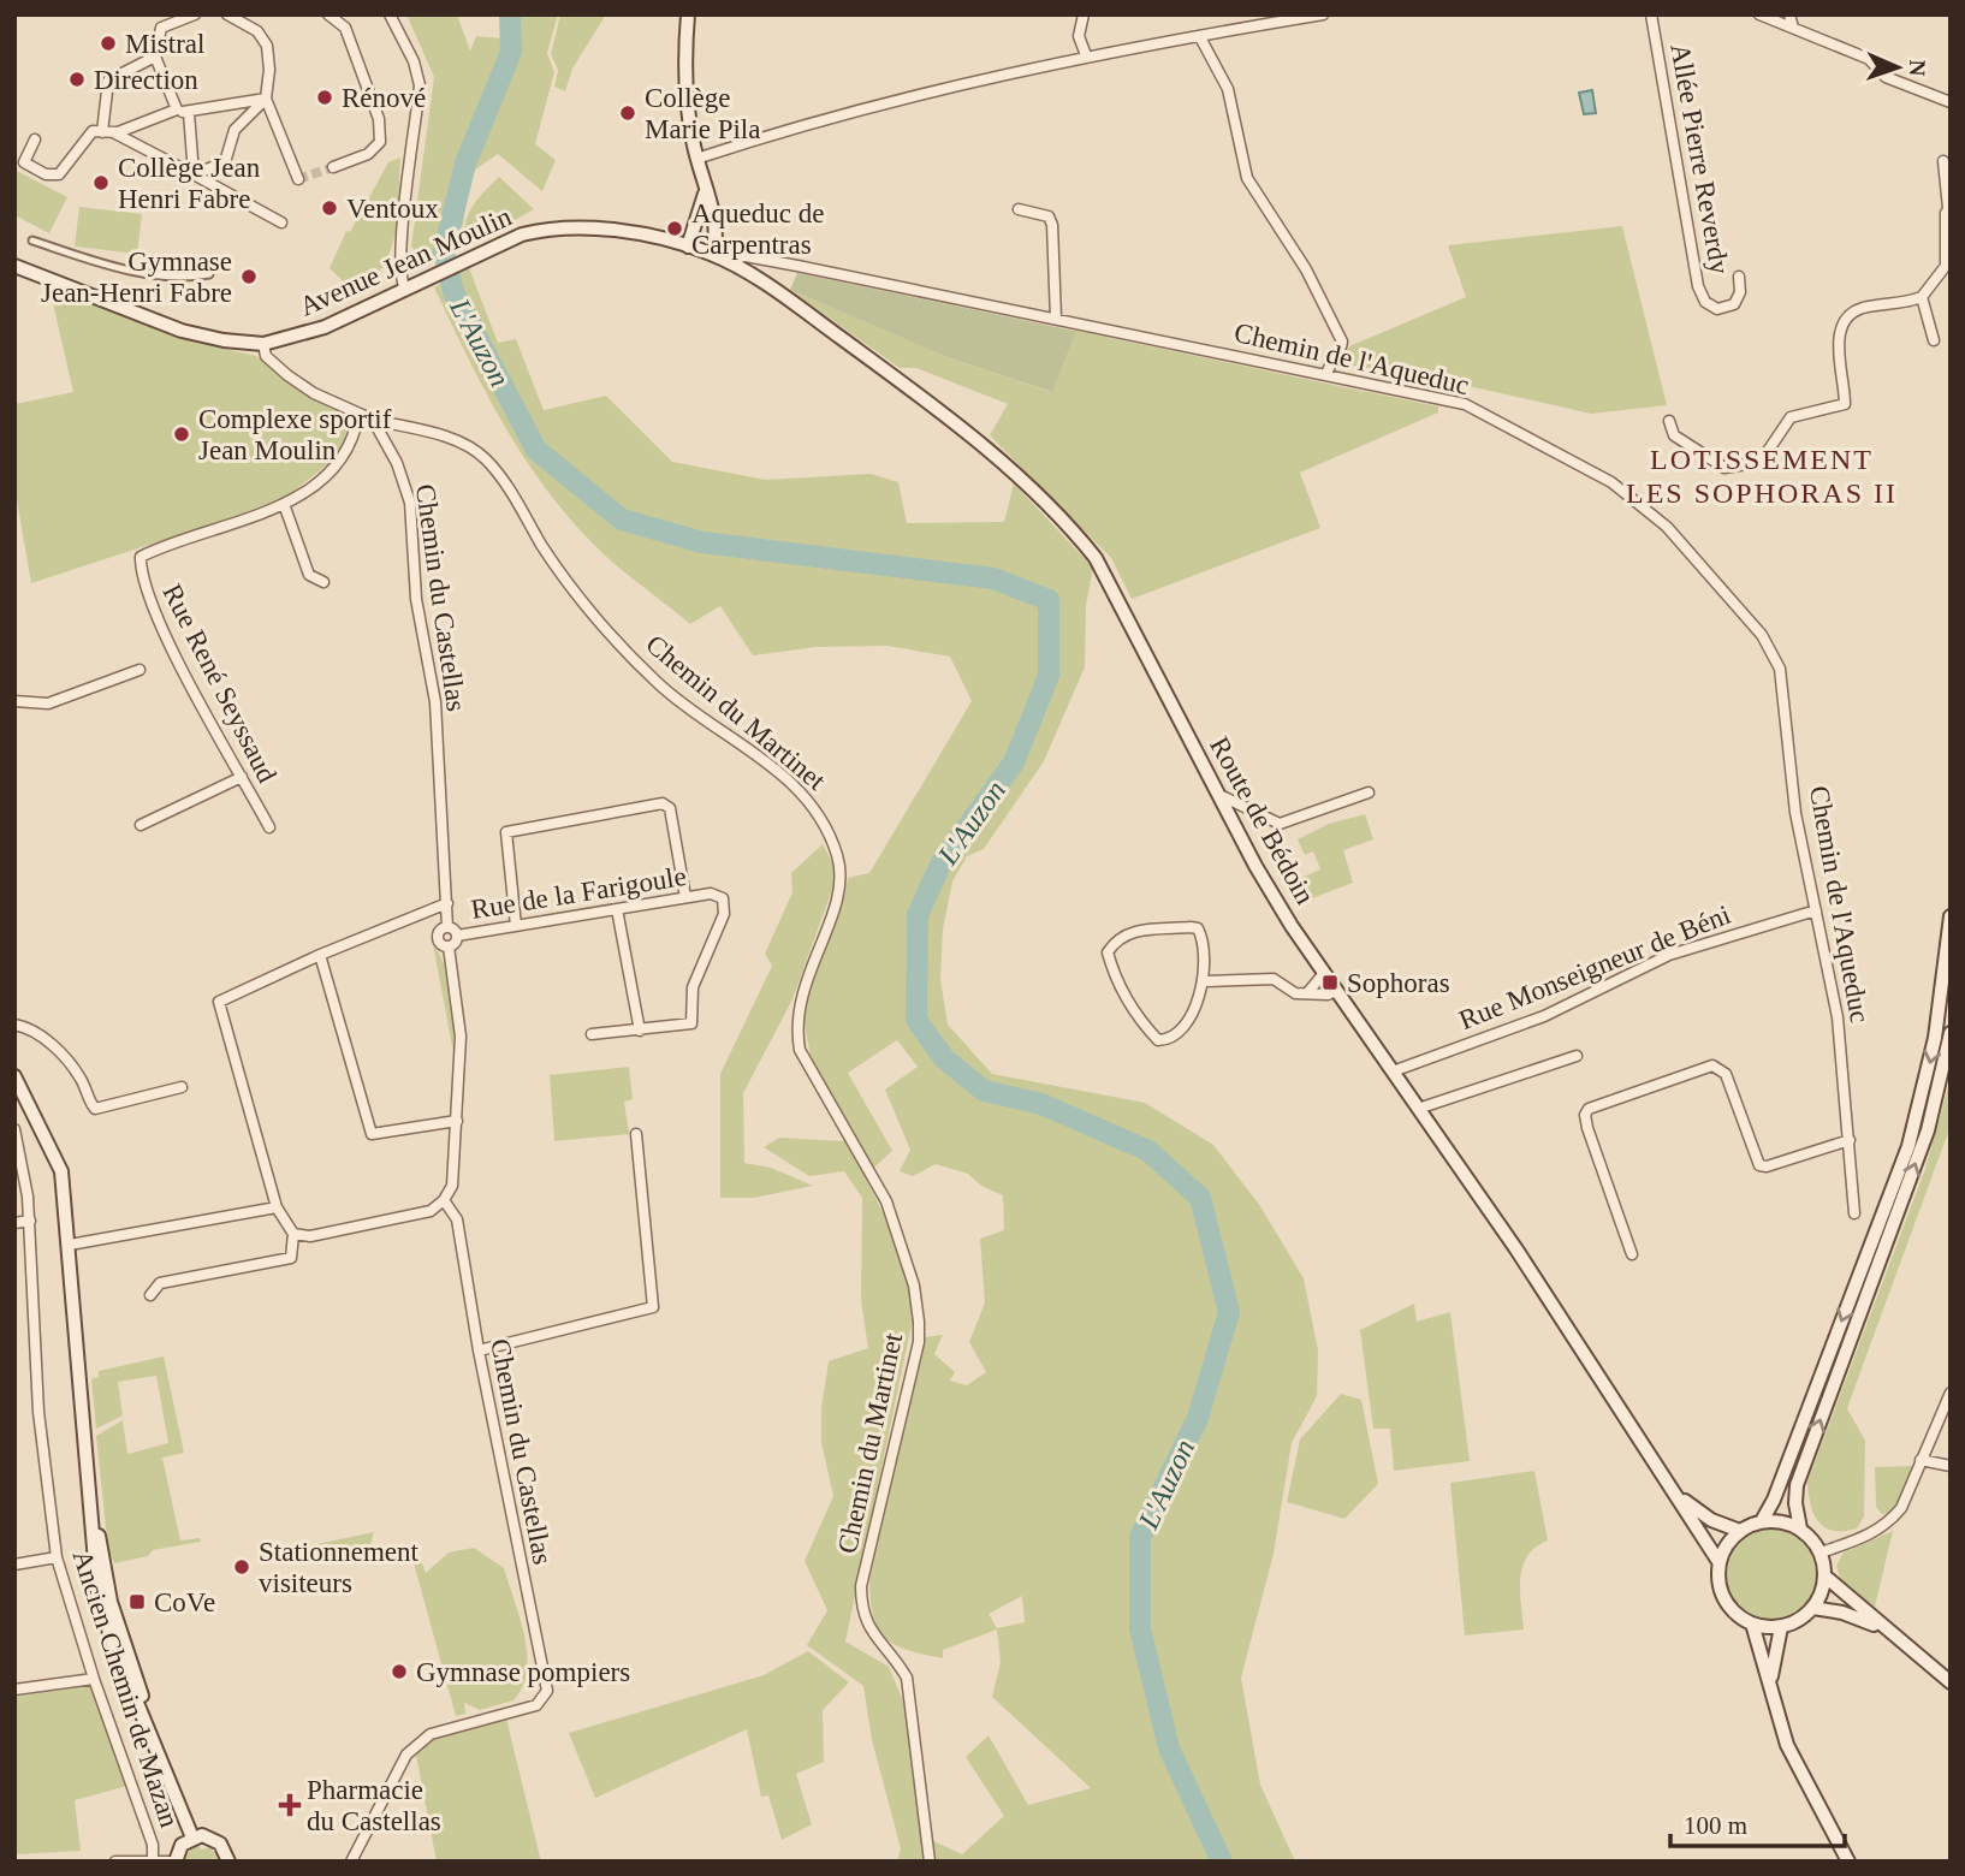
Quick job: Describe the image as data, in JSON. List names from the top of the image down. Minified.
{"streets":{"main road":["Avenue Jean Moulin","Route de Bédoin"],"street":["Allée Pierre Reverdy","Chemin de l'Aqueduc","Chemin du Castellas","Rue René Seyssaud","Chemin du Martinet","Rue de la Farigoule","Rue Monseigneur de Béni","Ancien Chemin de Mazan"]},"crossings":[["Avenue Jean Moulin","Chemin de l'Aqueduc"],["Avenue Jean Moulin","Route de Bédoin"],["Chemin de l'Aqueduc","Route de Bédoin"],["Chemin de l'Aqueduc","Rue Monseigneur de Béni"],["Chemin du Castellas","Chemin du Martinet"],["Route de Bédoin","Rue Monseigneur de Béni"]],"districts":["LOTISSEMENT LES SOPHORAS II"],"water":["L'Auzon"],"places":{"other":["Mistral","Direction","Rénové","Collège Marie Pila","Collège Jean Henri Fabre","Ventoux","Aqueduc de Carpentras","Gymnase Jean-Henri Fabre","Complexe sportif Jean Moulin","Stationnement visiteurs","Gymnase pompiers"],"transit":["Sophoras","CoVe"],"health":["Pharmacie du Castellas"]},"scale_bar":"100 m","north":"right"}
